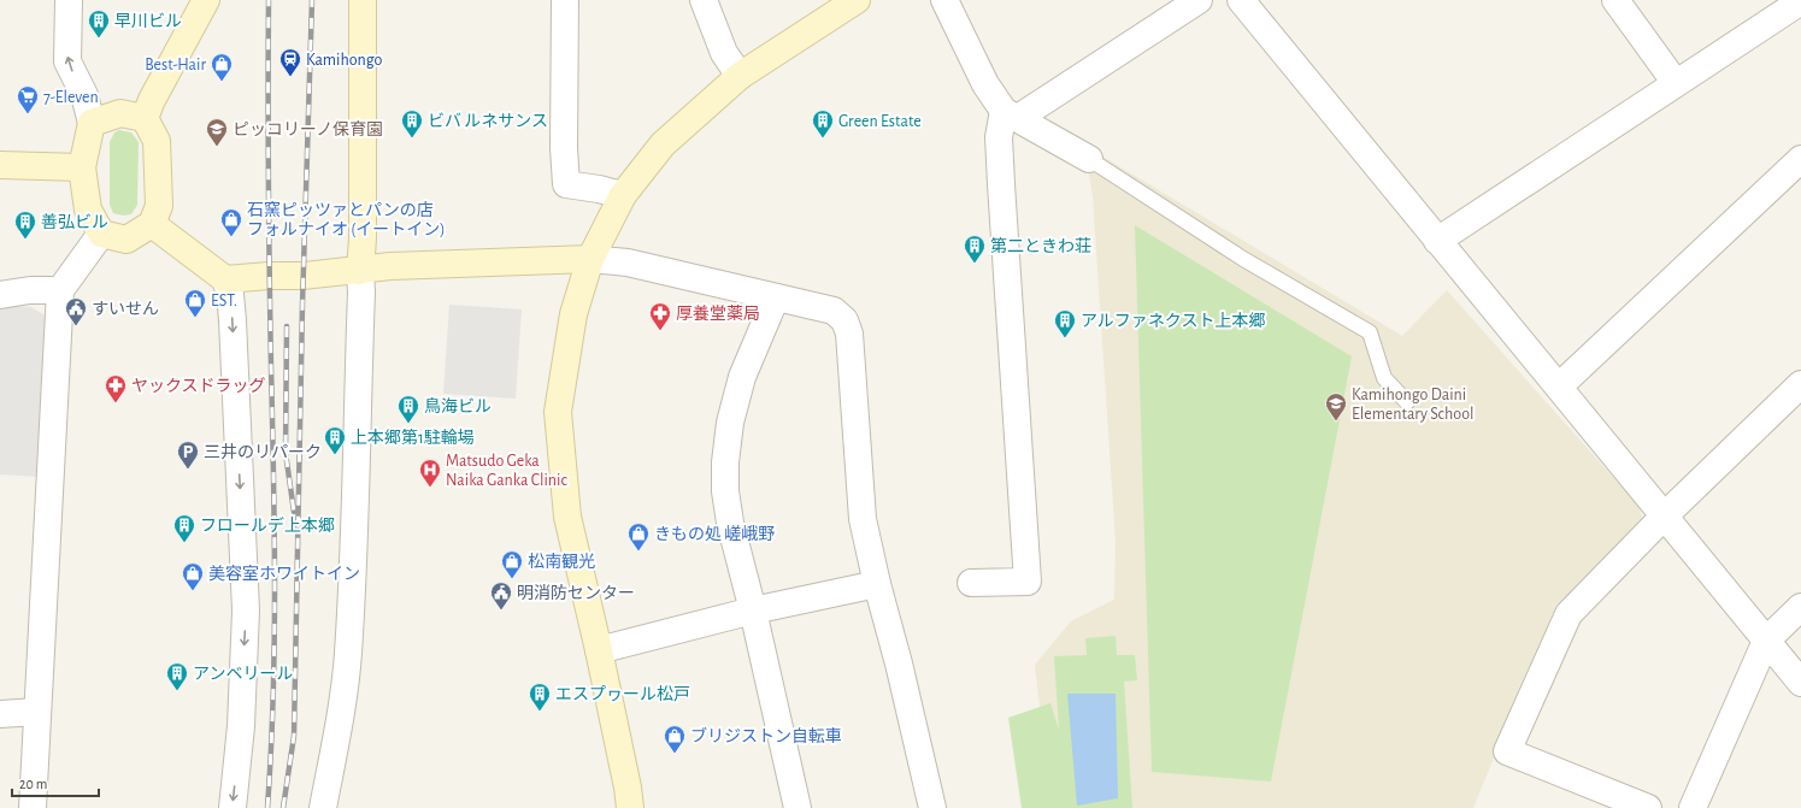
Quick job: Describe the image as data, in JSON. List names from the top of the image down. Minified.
{"places":{"building":["早川ビル","ビバ ルネサンス","Green Estate","善弘ビル","第二ときわ荘","アルファネクスト上本郷","鳥海ビル","上本郷第1駐輪場","フロールデ上本郷","アンベリール","エスプヮール松戸"],"station":["Kamihongo"],"shop":["Best-Hair","石窯ピッツァとパンの店 フォルナイオ (イートイン)","EST.","きもの処 嵯峨野","松南観光","美容室ホワイトイン","ブリジストン自転車"],"supermarket":["7-Eleven"],"school or university":["ピッコリーノ保育園","Kamihongo Daini Elementary School"],"public building":["すいせん","明消防センター"],"pharmacy":["厚養堂薬局","ヤックスドラッグ"],"parking":["三井のリパーク"],"hospital":["Matsudo Geka Naika Ganka Clinic"]},"scale_bar":"20 m"}
